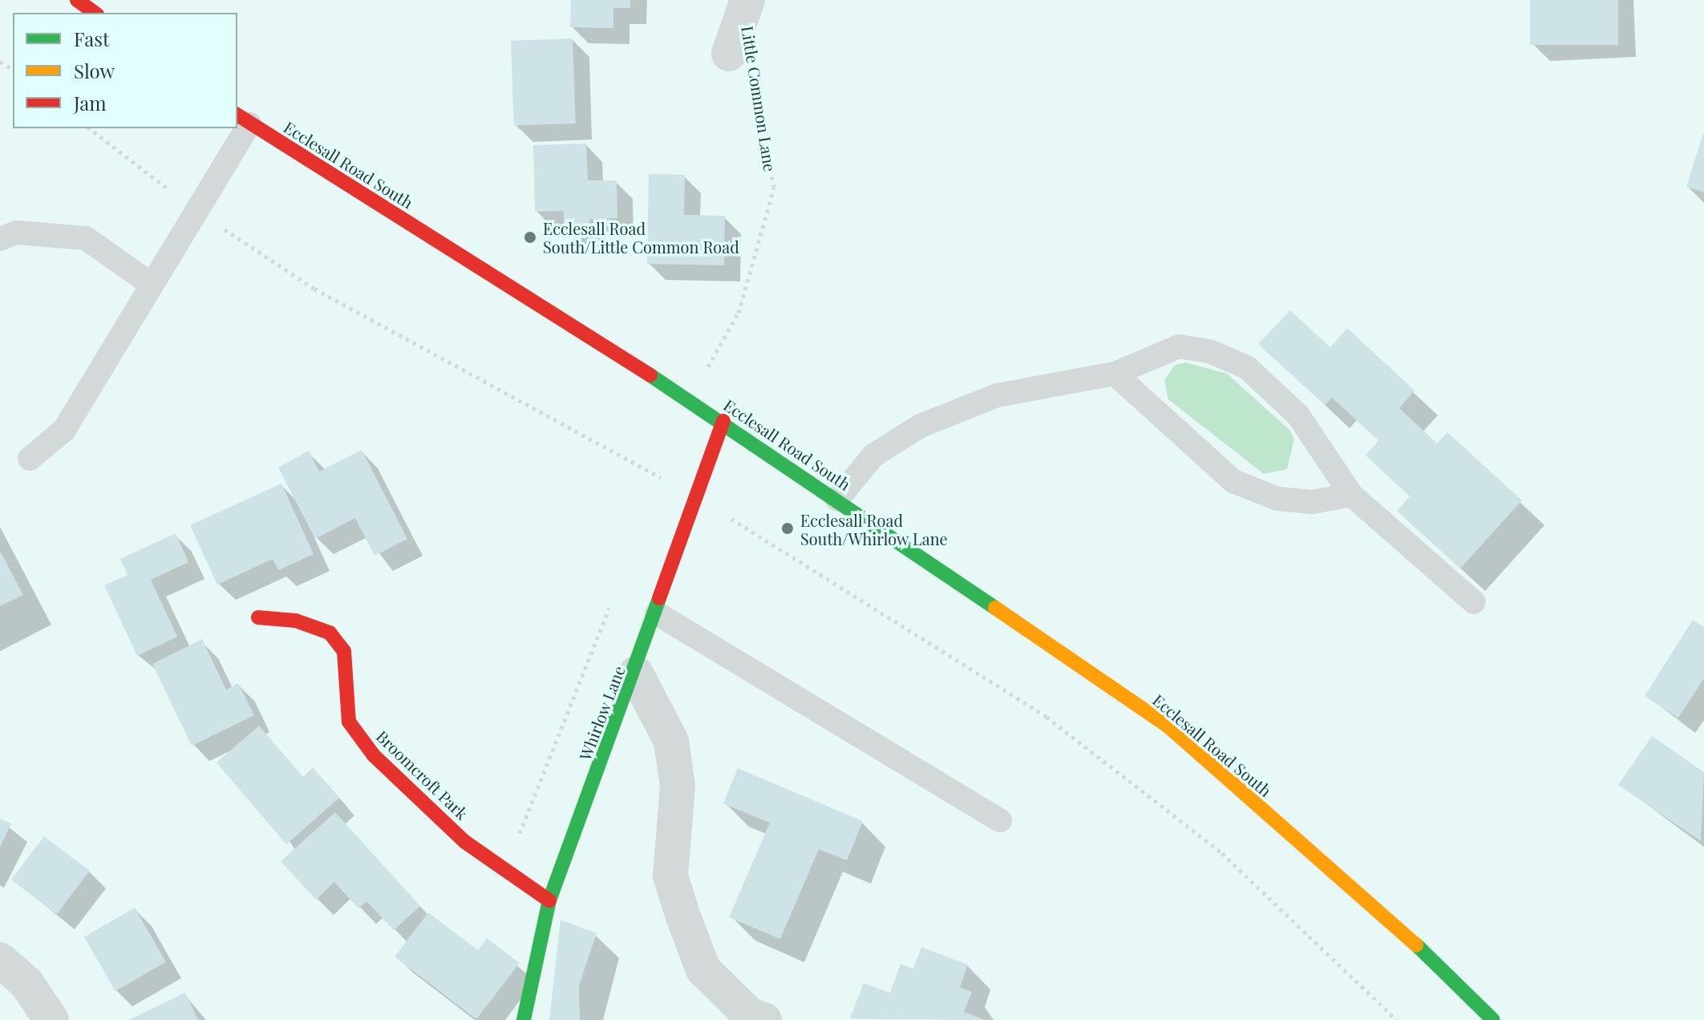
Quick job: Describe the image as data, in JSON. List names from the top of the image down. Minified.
{"streets":{"main road":["Ecclesall Road South","Whirlow Lane","Broomcroft Park"],"street":["Little Common Lane"]},"crossings":[["Little Common Lane","Ecclesall Road South"],["Ecclesall Road South","Whirlow Lane"],["Whirlow Lane","Broomcroft Park"]],"places":["Ecclesall Road South/Little Common Road","Ecclesall Road South/Whirlow Lane"],"legend":["Fast","Slow","Jam"]}
